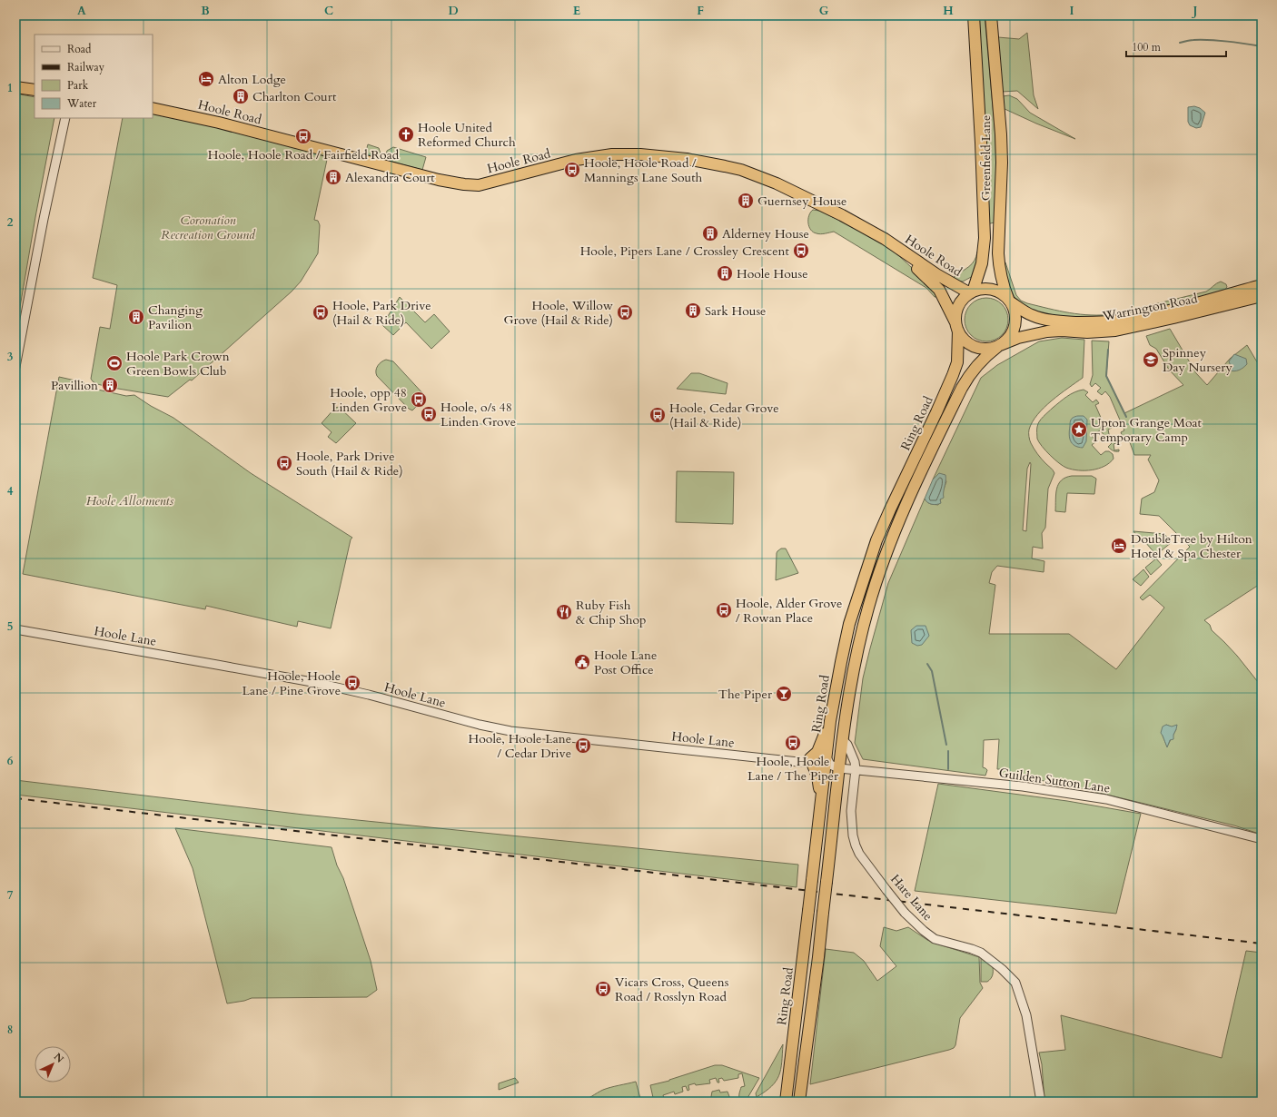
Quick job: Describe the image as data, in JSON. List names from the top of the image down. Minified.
{"streets":{"highway":["Hoole Road","Greenfield Lane","Warrington Road","Ring Road"],"street":["Hoole Lane","Guilden Sutton Lane","Hare Lane"]},"crossings":[["Hoole Road","Greenfield Lane"],["Hoole Road","Warrington Road"],["Hoole Road","Ring Road"],["Greenfield Lane","Warrington Road"],["Greenfield Lane","Ring Road"],["Warrington Road","Ring Road"],["Ring Road","Guilden Sutton Lane"],["Guilden Sutton Lane","Hare Lane"]],"parks":["Coronation Recreation Ground","Hoole Allotments"],"places":{"hotel":["Alton Lodge","DoubleTree by Hilton Hotel & Spa Chester"],"building":["Charlton Court","Alexandra Court","Guernsey House","Alderney House","Hoole House","Sark House","Changing Pavilion","Pavillion"],"church":["Hoole United Reformed Church"],"bus stop":["Hoole, Hoole Road / Fairfield Road","Hoole, Hoole Road / Mannings Lane South","Hoole, Pipers Lane / Crossley Crescent","Hoole, Park Drive (Hail & Ride)","Hoole, Willow Grove (Hail & Ride)","Hoole, opp 48 Linden Grove","Hoole, o/s 48 Linden Grove","Hoole, Cedar Grove (Hail & Ride)","Hoole, Park Drive South (Hail & Ride)","Hoole, Alder Grove / Rowan Place","Hoole, Hoole Lane / Pine Grove","Hoole, Hoole Lane / The Piper","Hoole, Hoole Lane / Cedar Drive","Vicars Cross, Queens Road / Rosslyn Road"],"school or university":["Spinney Day Nursery"],"sports":["Hoole Park Crown Green Bowls Club"],"place":["Upton Grange Moat Temporary Camp"],"restaurant":["Ruby Fish & Chip Shop"],"public building":["Hoole Lane Post Office"],"bar":["The Piper"]},"legend":["Road","Railway","Park","Water"],"scale_bar":"100 m","north":"top right","grid":{"columns":["A","B","C","D","E","F","G","H","I","J"],"rows":["1","2","3","4","5","6","7","8"]}}
